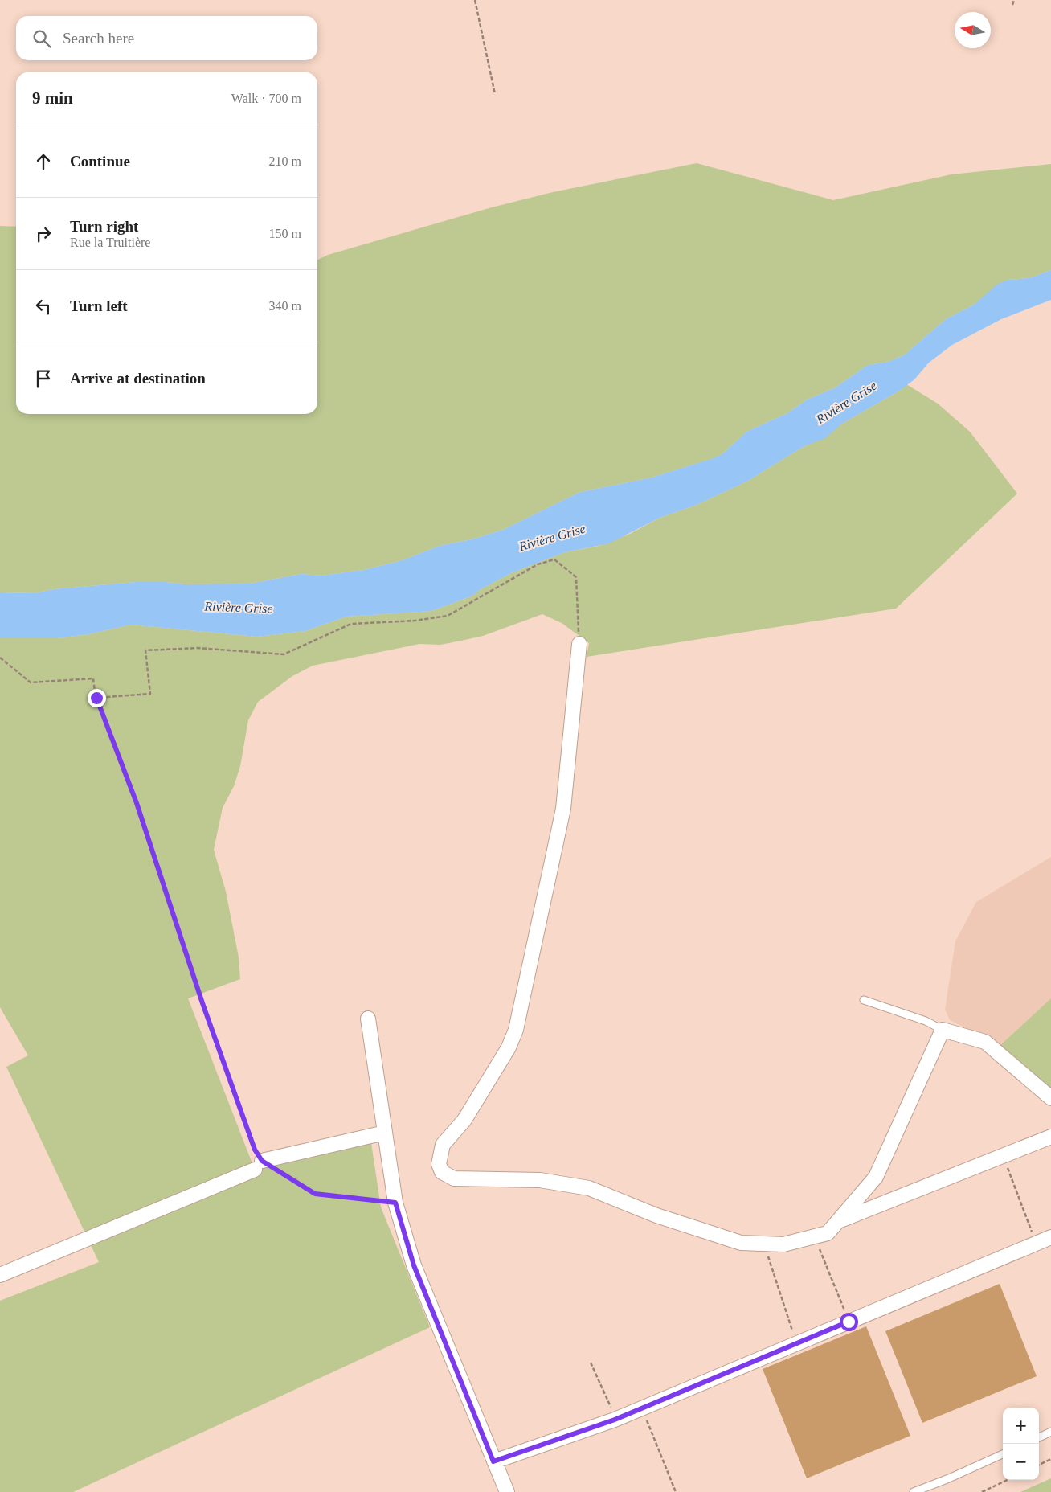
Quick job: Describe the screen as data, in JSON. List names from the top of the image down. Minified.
{"water":["Rivière Grise"],"north":"left","page":{"search":"Search here","heading":["9 min","Walk · 700 m"],"list":[["Continue","210 m"],["Turn right","Rue la Truitière","150 m"],["Turn left","340 m"],"Arrive at destination"],"map_buttons":["+","−"]}}
